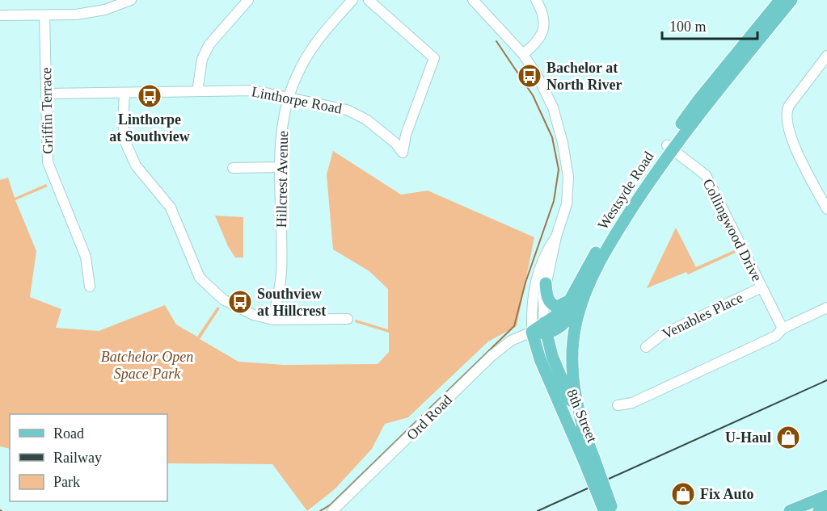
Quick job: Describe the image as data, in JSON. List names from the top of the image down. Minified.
{"streets":{"main road":["Westsyde Road","8th Street"],"street":["Linthorpe Road","Griffin Terrace","Hillcrest Avenue","Collingwood Drive","Venables Place","Ord Road"]},"crossings":[["Linthorpe Road","Griffin Terrace"],["Linthorpe Road","Hillcrest Avenue"],["Westsyde Road","Collingwood Drive"],["Westsyde Road","8th Street"],["Collingwood Drive","Venables Place"],["8th Street","Ord Road"]],"parks":["Batchelor Open Space Park"],"places":{"bus stop":["Bachelor at North River","Linthorpe at Southview","Southview at Hillcrest"],"shop":["U-Haul","Fix Auto"]},"legend":["Road","Railway","Park"],"scale_bar":"100 m"}
